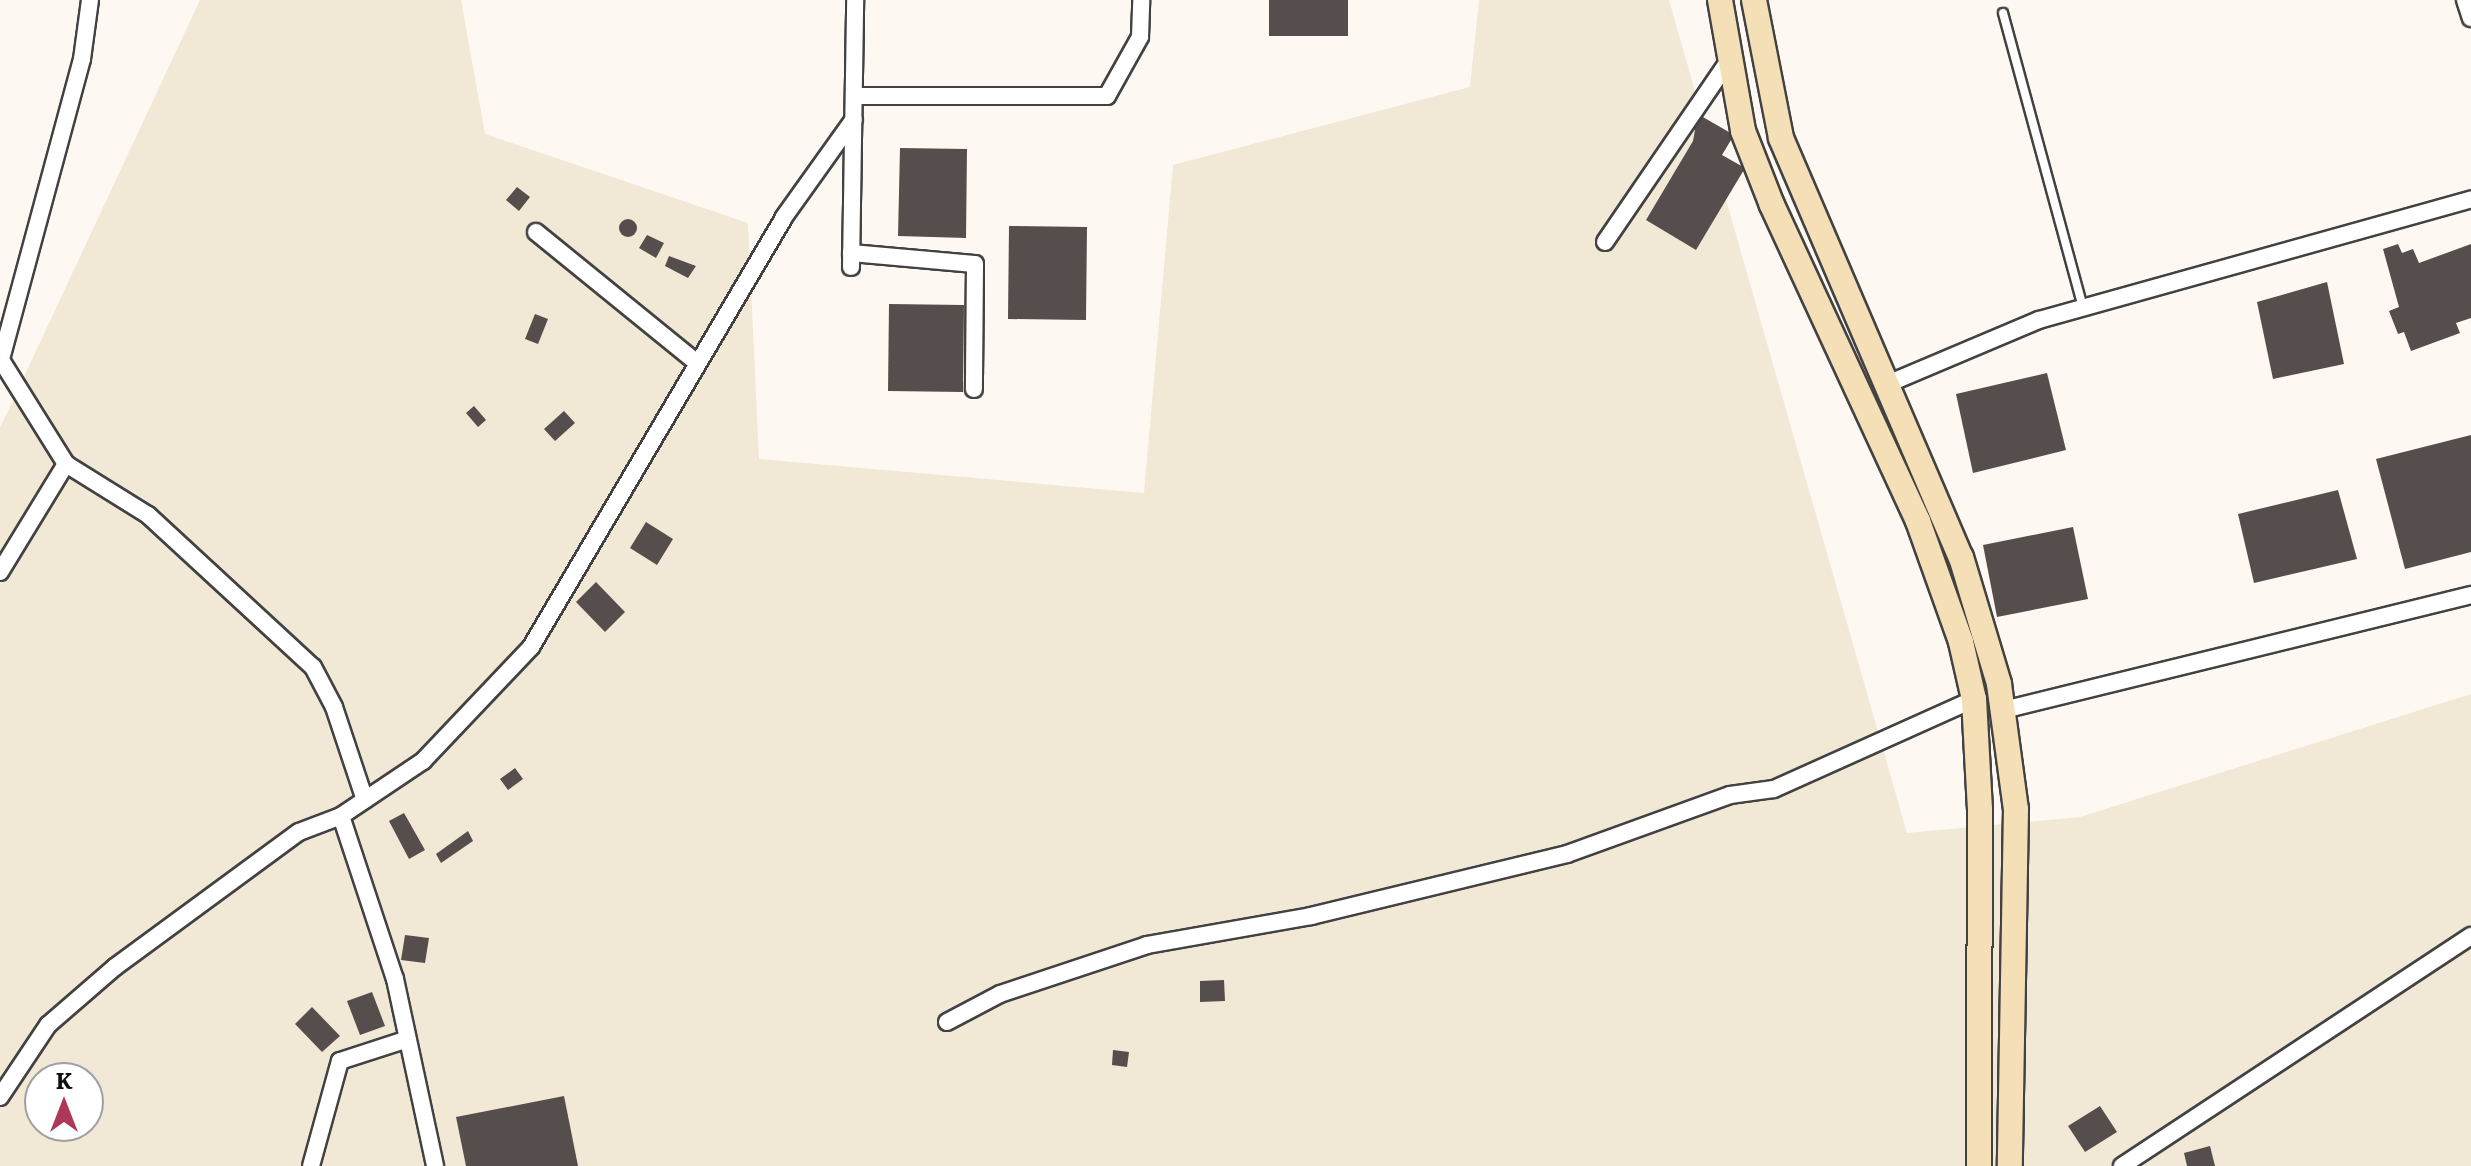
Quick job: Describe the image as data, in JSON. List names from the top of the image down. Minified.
{"north":"top"}
